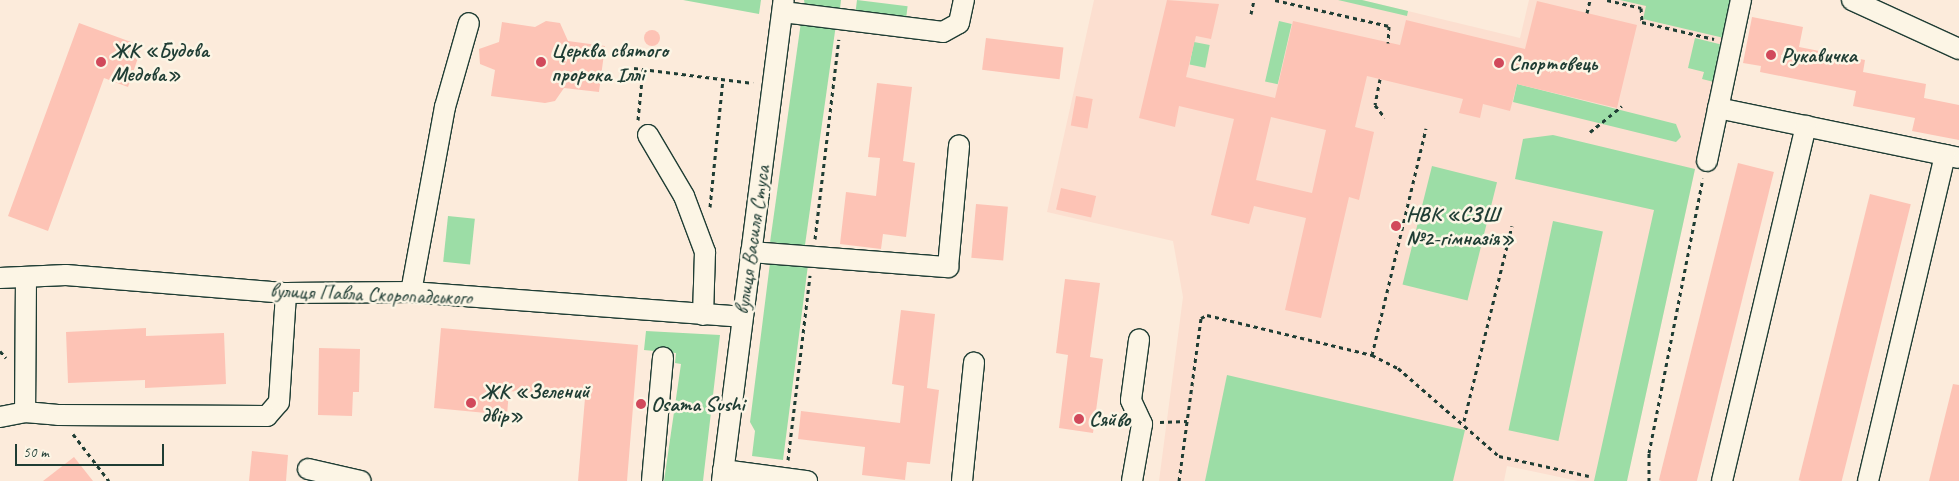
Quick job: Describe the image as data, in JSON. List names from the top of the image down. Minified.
{"streets":{"street":["вулиця Василя Стуса","вулиця Павла Скоропадського"]},"crossings":[["вулиця Василя Стуса","вулиця Павла Скоропадського"]],"places":["Рукавичка","ЖК «Будова Медова»","Церква святого пророка Іллі","Спортовець","НВК «СЗШ №2-гімназія»","ЖК «Зелений двір»","Osama Sushi","Сяйво"],"scale_bar":"50 m"}
